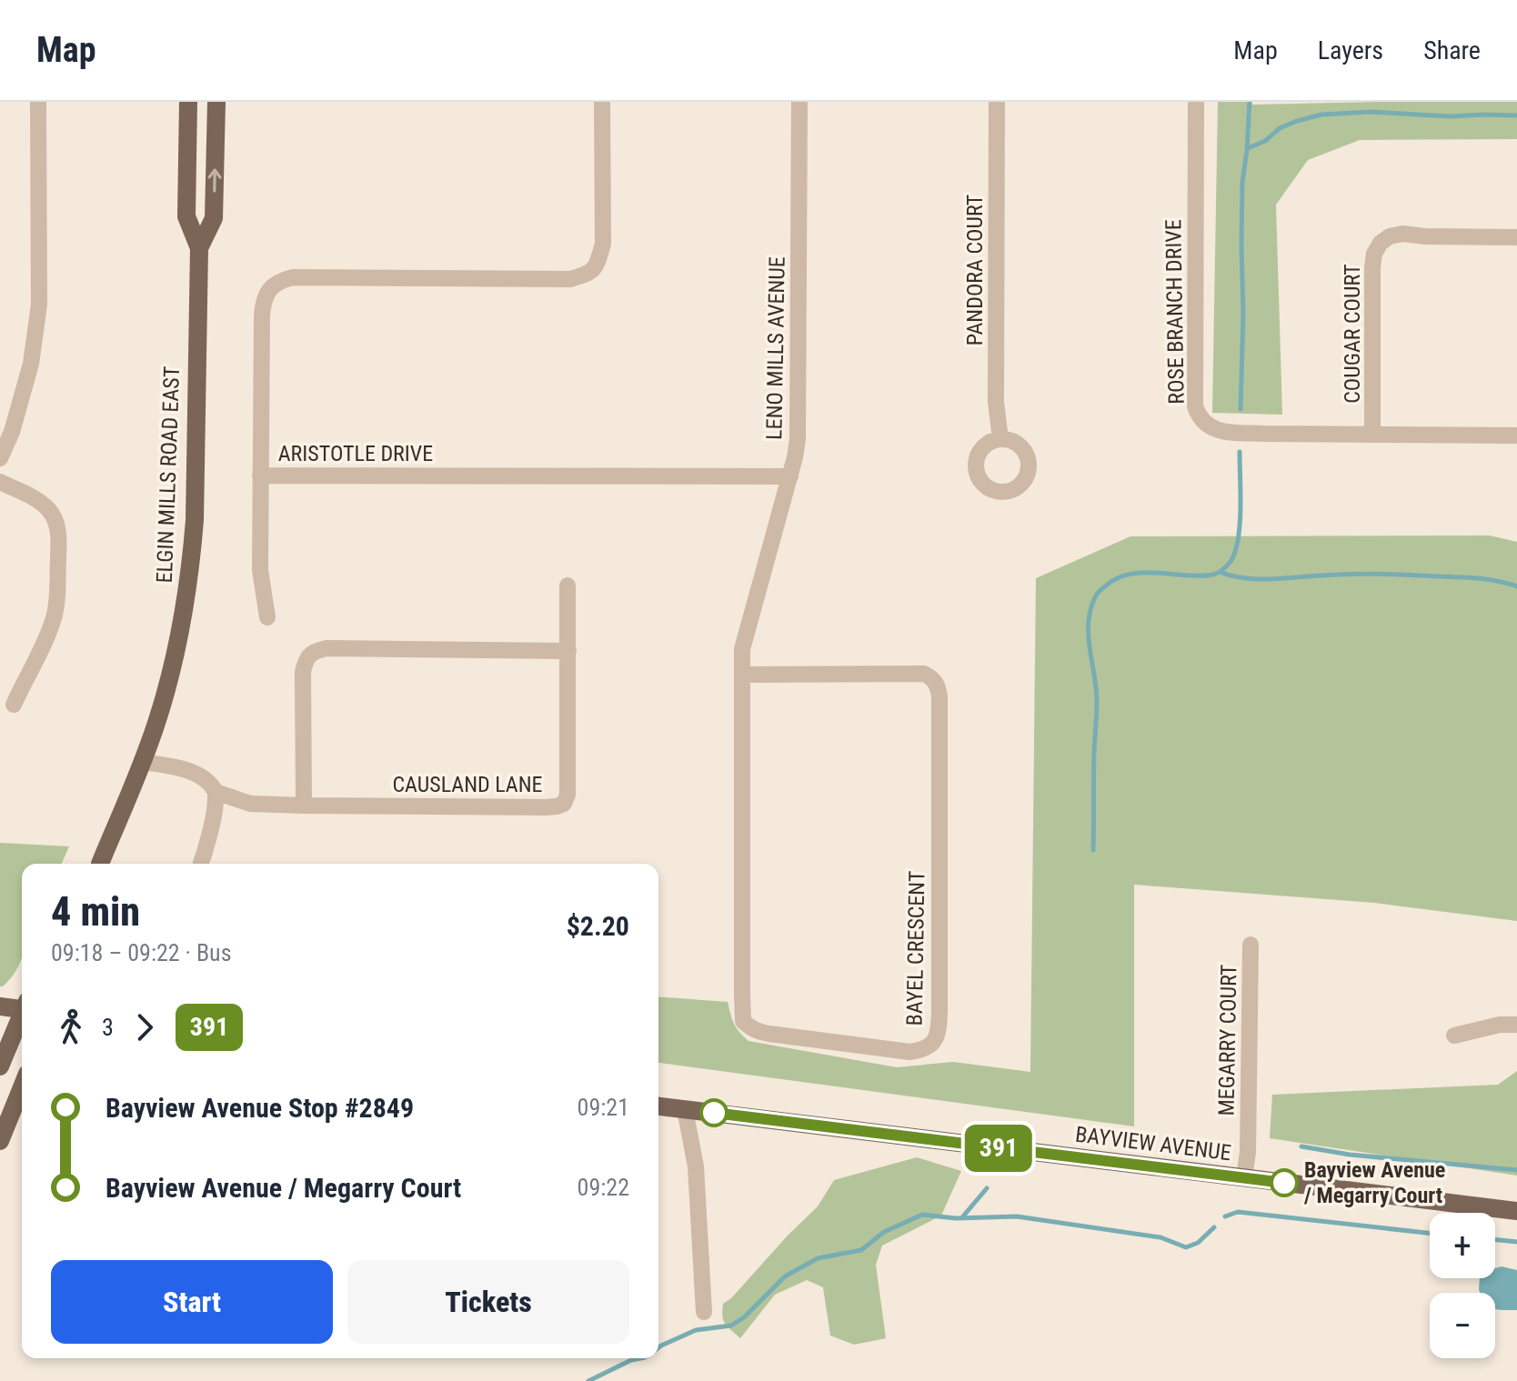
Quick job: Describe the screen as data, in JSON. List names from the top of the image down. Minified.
{"streets":{"main road":["ELGIN MILLS ROAD EAST","BAYVIEW AVENUE"],"street":["PANDORA COURT","ROSE BRANCH DRIVE","COUGAR COURT","LENO MILLS AVENUE","ARISTOTLE DRIVE","CAUSLAND LANE","BAYEL CRESCENT","MEGARRY COURT"]},"crossings":[["ROSE BRANCH DRIVE","COUGAR COURT"],["LENO MILLS AVENUE","ARISTOTLE DRIVE"],["LENO MILLS AVENUE","BAYEL CRESCENT"],["ELGIN MILLS ROAD EAST","CAUSLAND LANE"],["MEGARRY COURT","BAYVIEW AVENUE"]],"places":["Bayview Avenue / Megarry Court"],"lines":["bus line 391"],"page":{"header":"Map","nav":["Map","Layers","Share"],"on_map":"391","heading":["4 min","09:18 – 09:22 · Bus","$2.20"],"legs":["3","391"],"list":[{"name":"Bayview Avenue Stop #2849","value":"09:21"},{"name":"Bayview Avenue / Megarry Court","value":"09:22"}],"map_buttons":["+","−"],"buttons":["Start","Tickets"]}}
